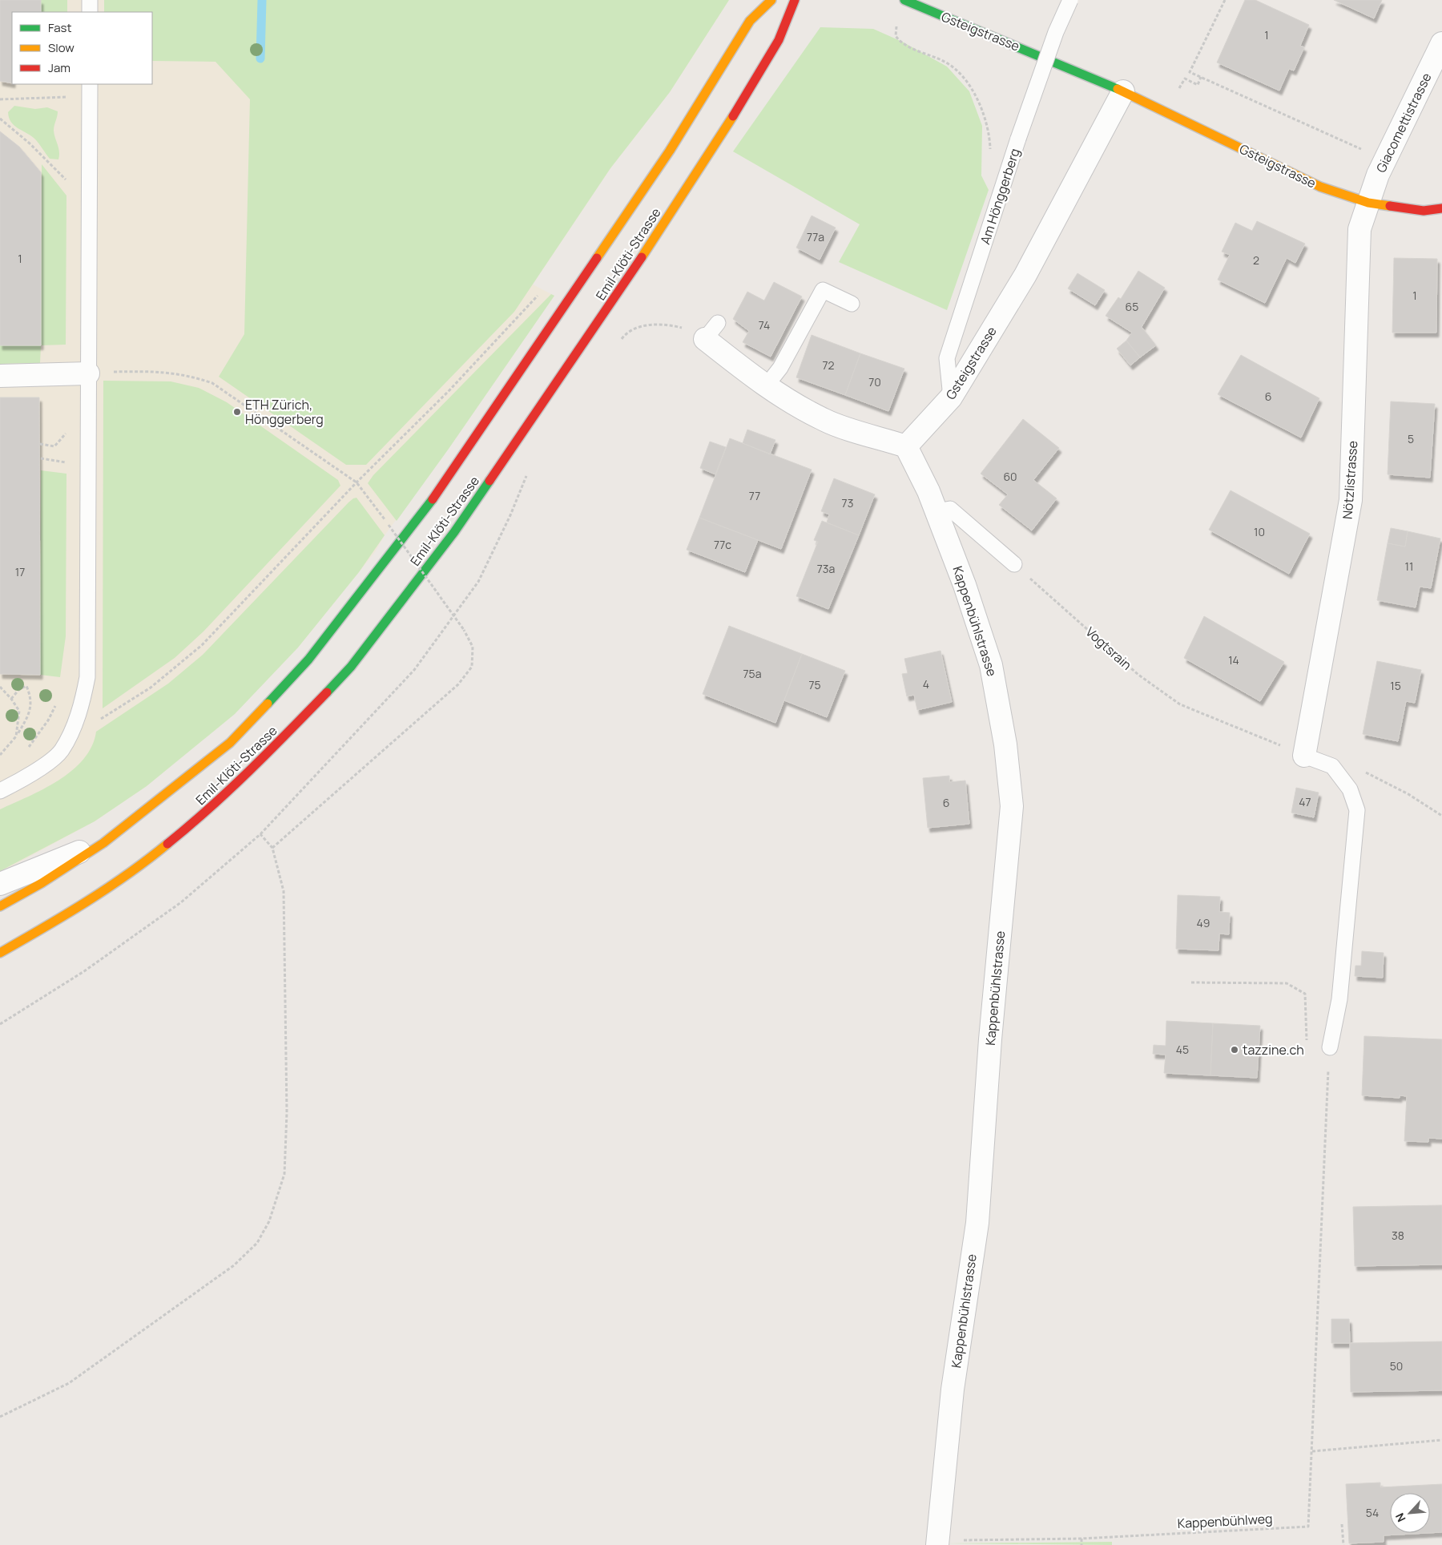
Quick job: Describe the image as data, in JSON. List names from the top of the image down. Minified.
{"streets":{"street":["Gsteigstrasse","Giacomettistrasse","Emil-Klöti-Strasse","Nötzlistrasse","Kappenbühlstrasse"],"lane":["Am Hönggerberg"],"path":["Vogtsrain","Kappenbühlweg"]},"crossings":[["Gsteigstrasse","Giacomettistrasse"],["Gsteigstrasse","Am Hönggerberg"],["Gsteigstrasse","Nötzlistrasse"],["Gsteigstrasse","Kappenbühlstrasse"],["Giacomettistrasse","Nötzlistrasse"],["Nötzlistrasse","Vogtsrain"],["Kappenbühlstrasse","Kappenbühlweg"]],"places":["ETH Zürich, Hönggerberg","tazzine.ch"],"house_numbers":["1","77a","1","2","1","65","74","72","70","6","5","60","77","73","10","77c","11","73a","17","14","75a","4","75","15","47","6","49","45","38","50","54"],"legend":["Fast","Slow","Jam"],"north":"bottom left"}
